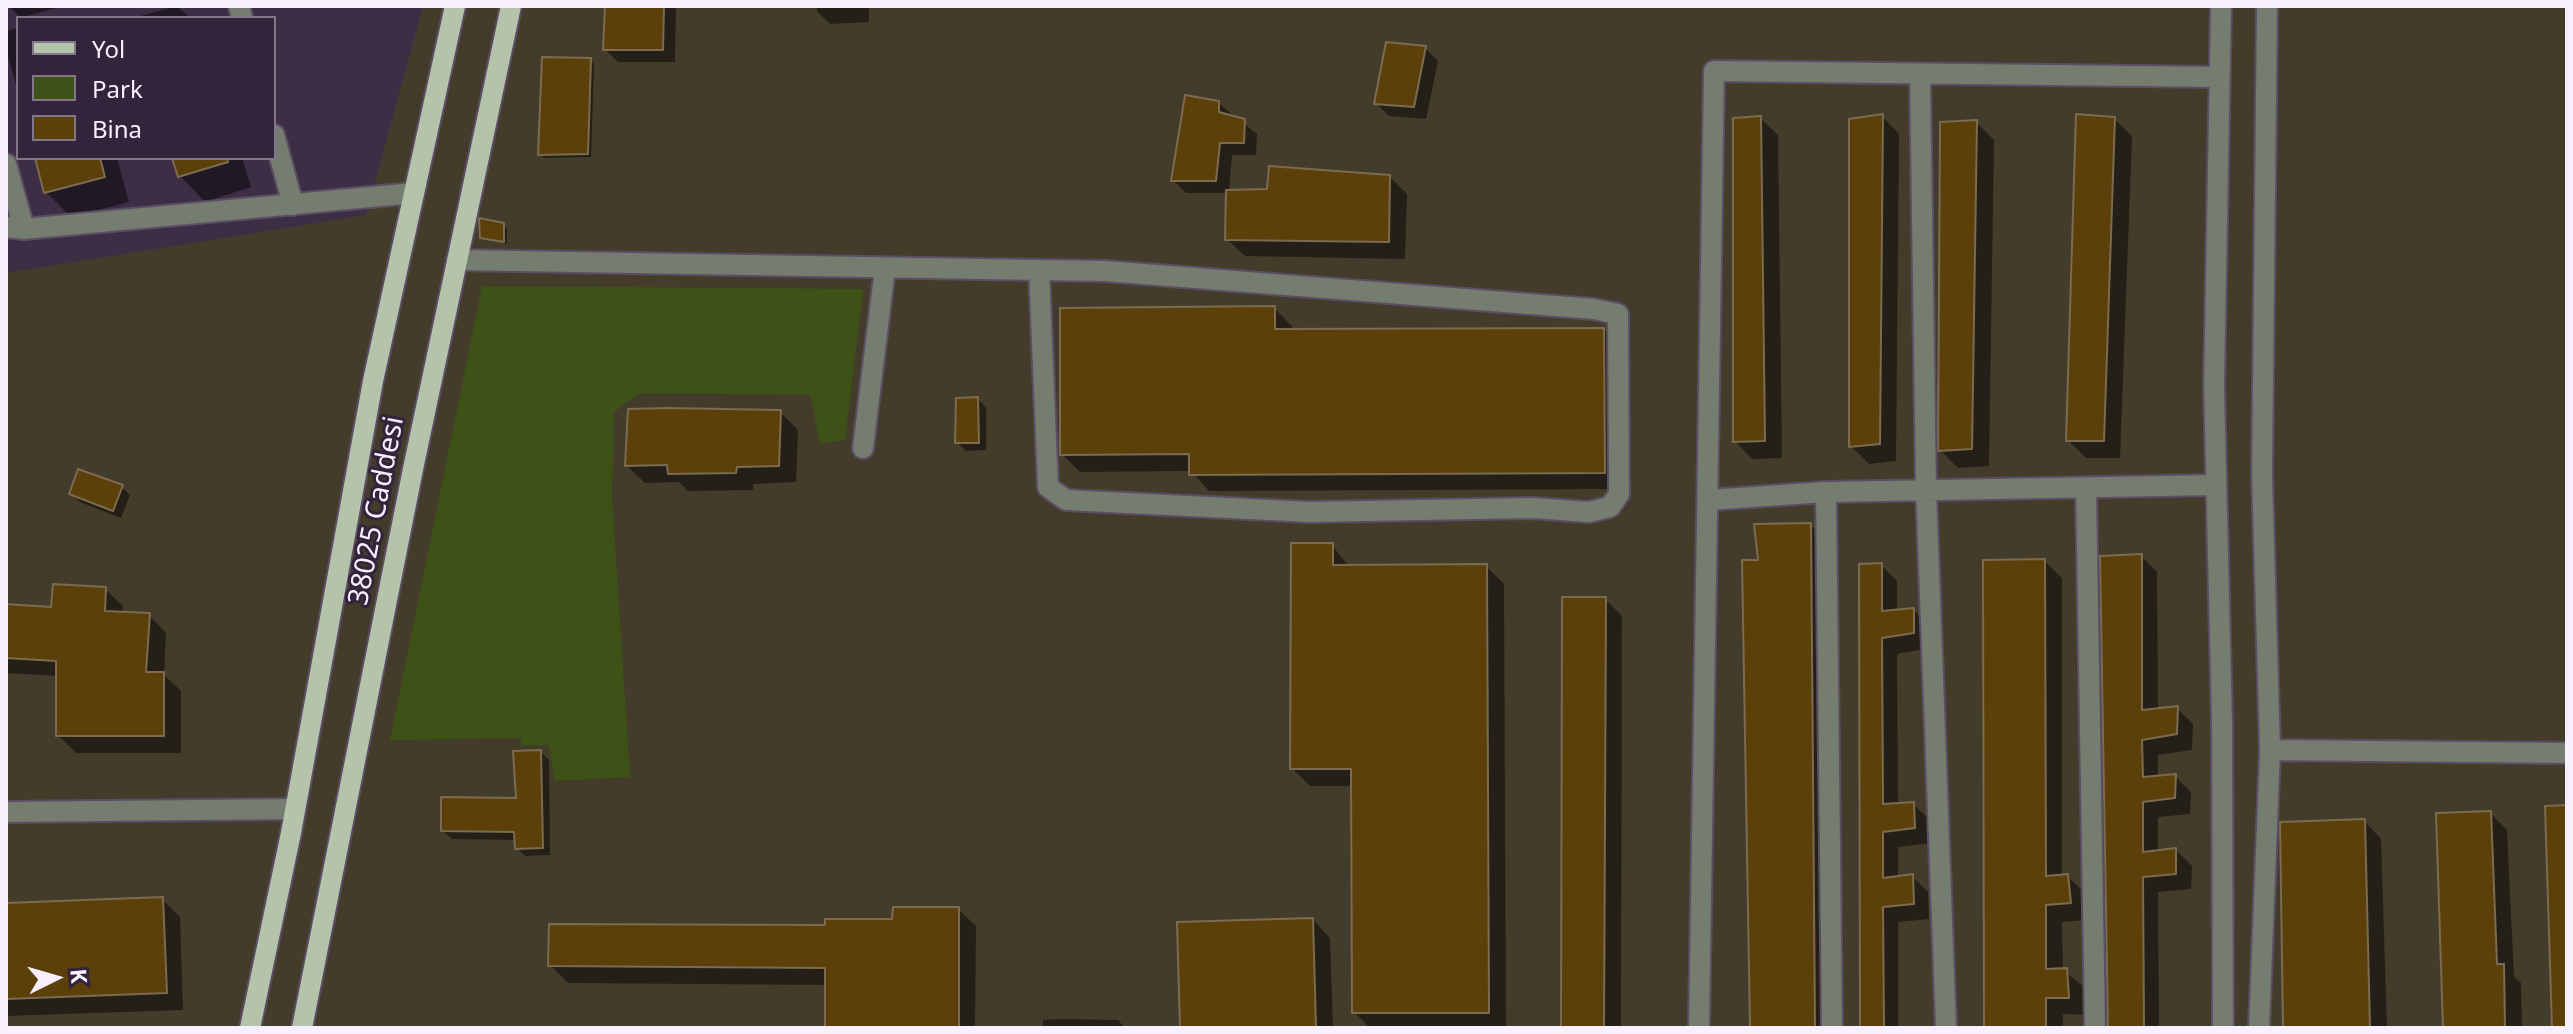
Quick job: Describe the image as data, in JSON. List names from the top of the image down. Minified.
{"streets":{"main road":["38025 Caddesi"]},"legend":["Yol","Park","Bina"],"north":"right"}
